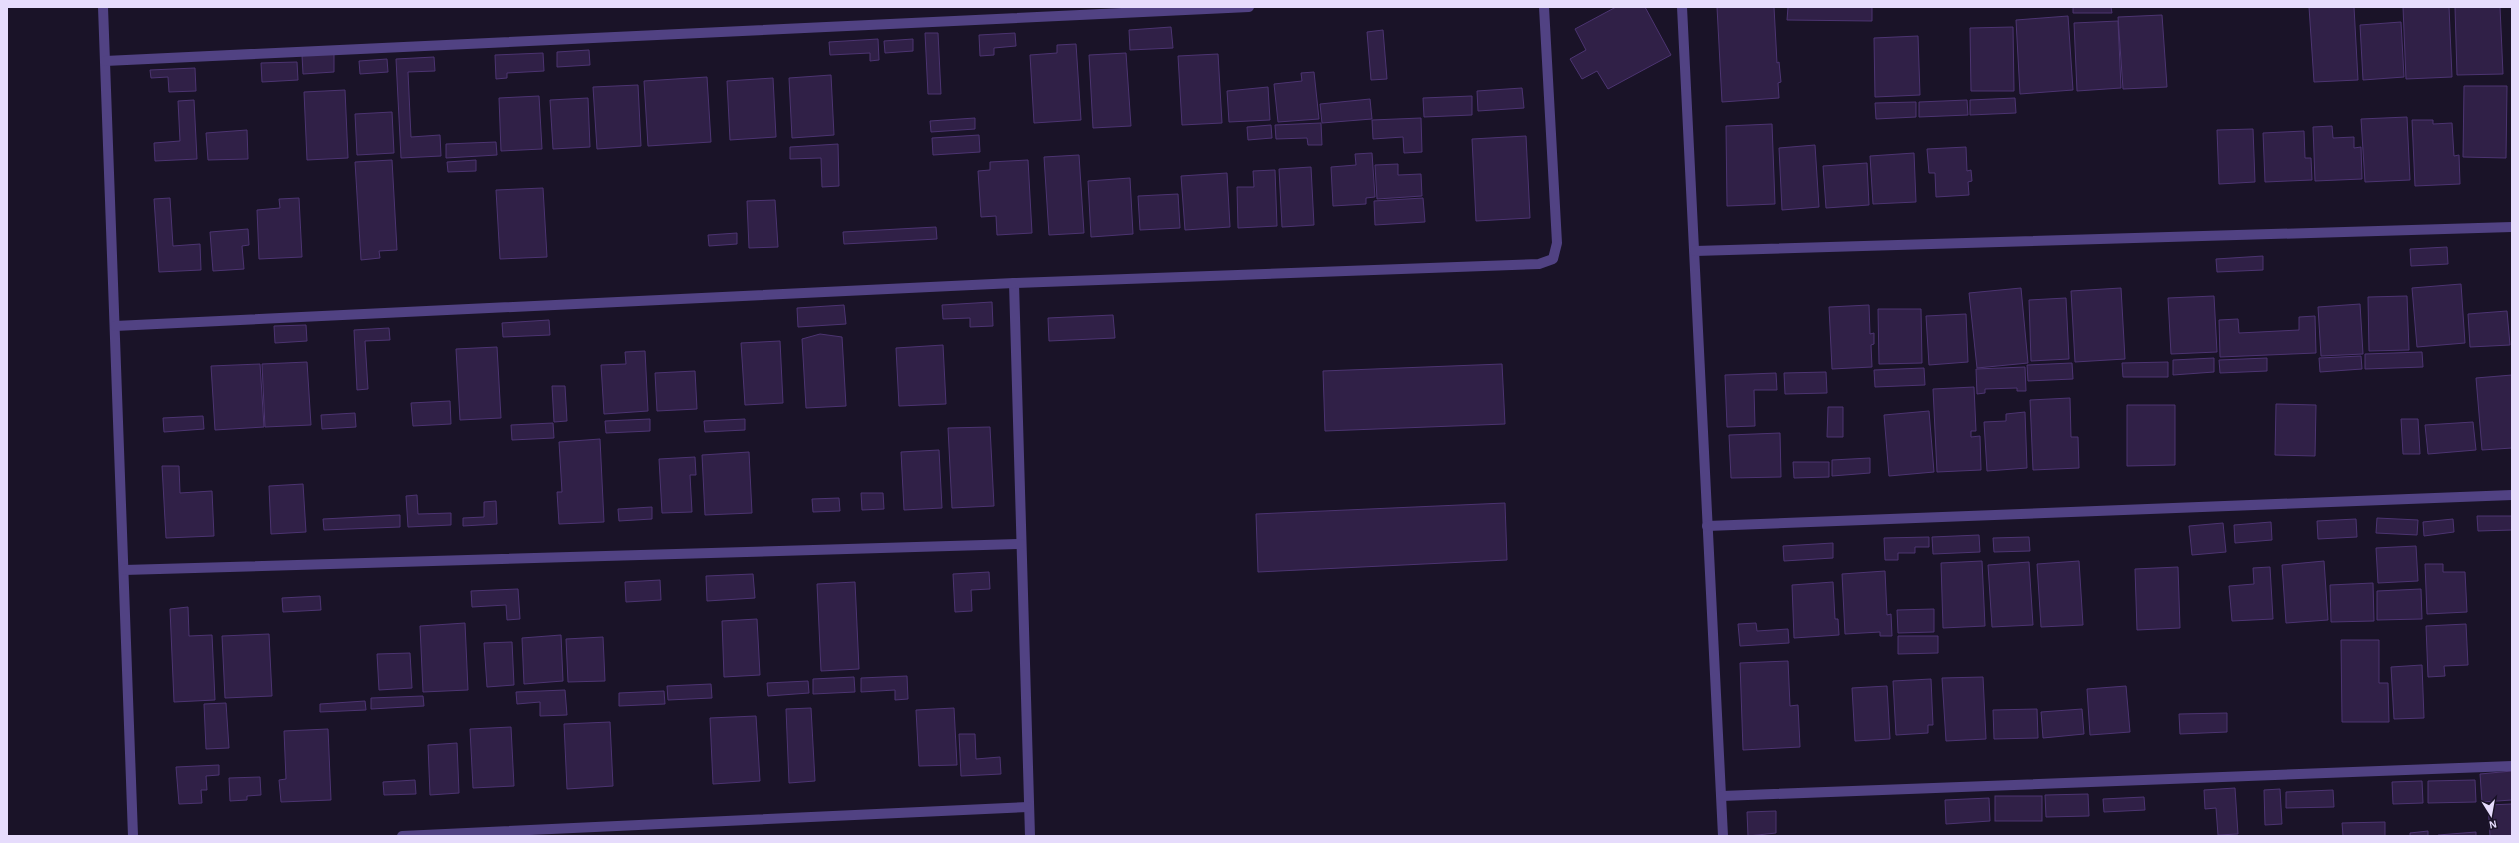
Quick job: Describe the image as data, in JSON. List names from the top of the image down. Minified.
{"north":"bottom"}
